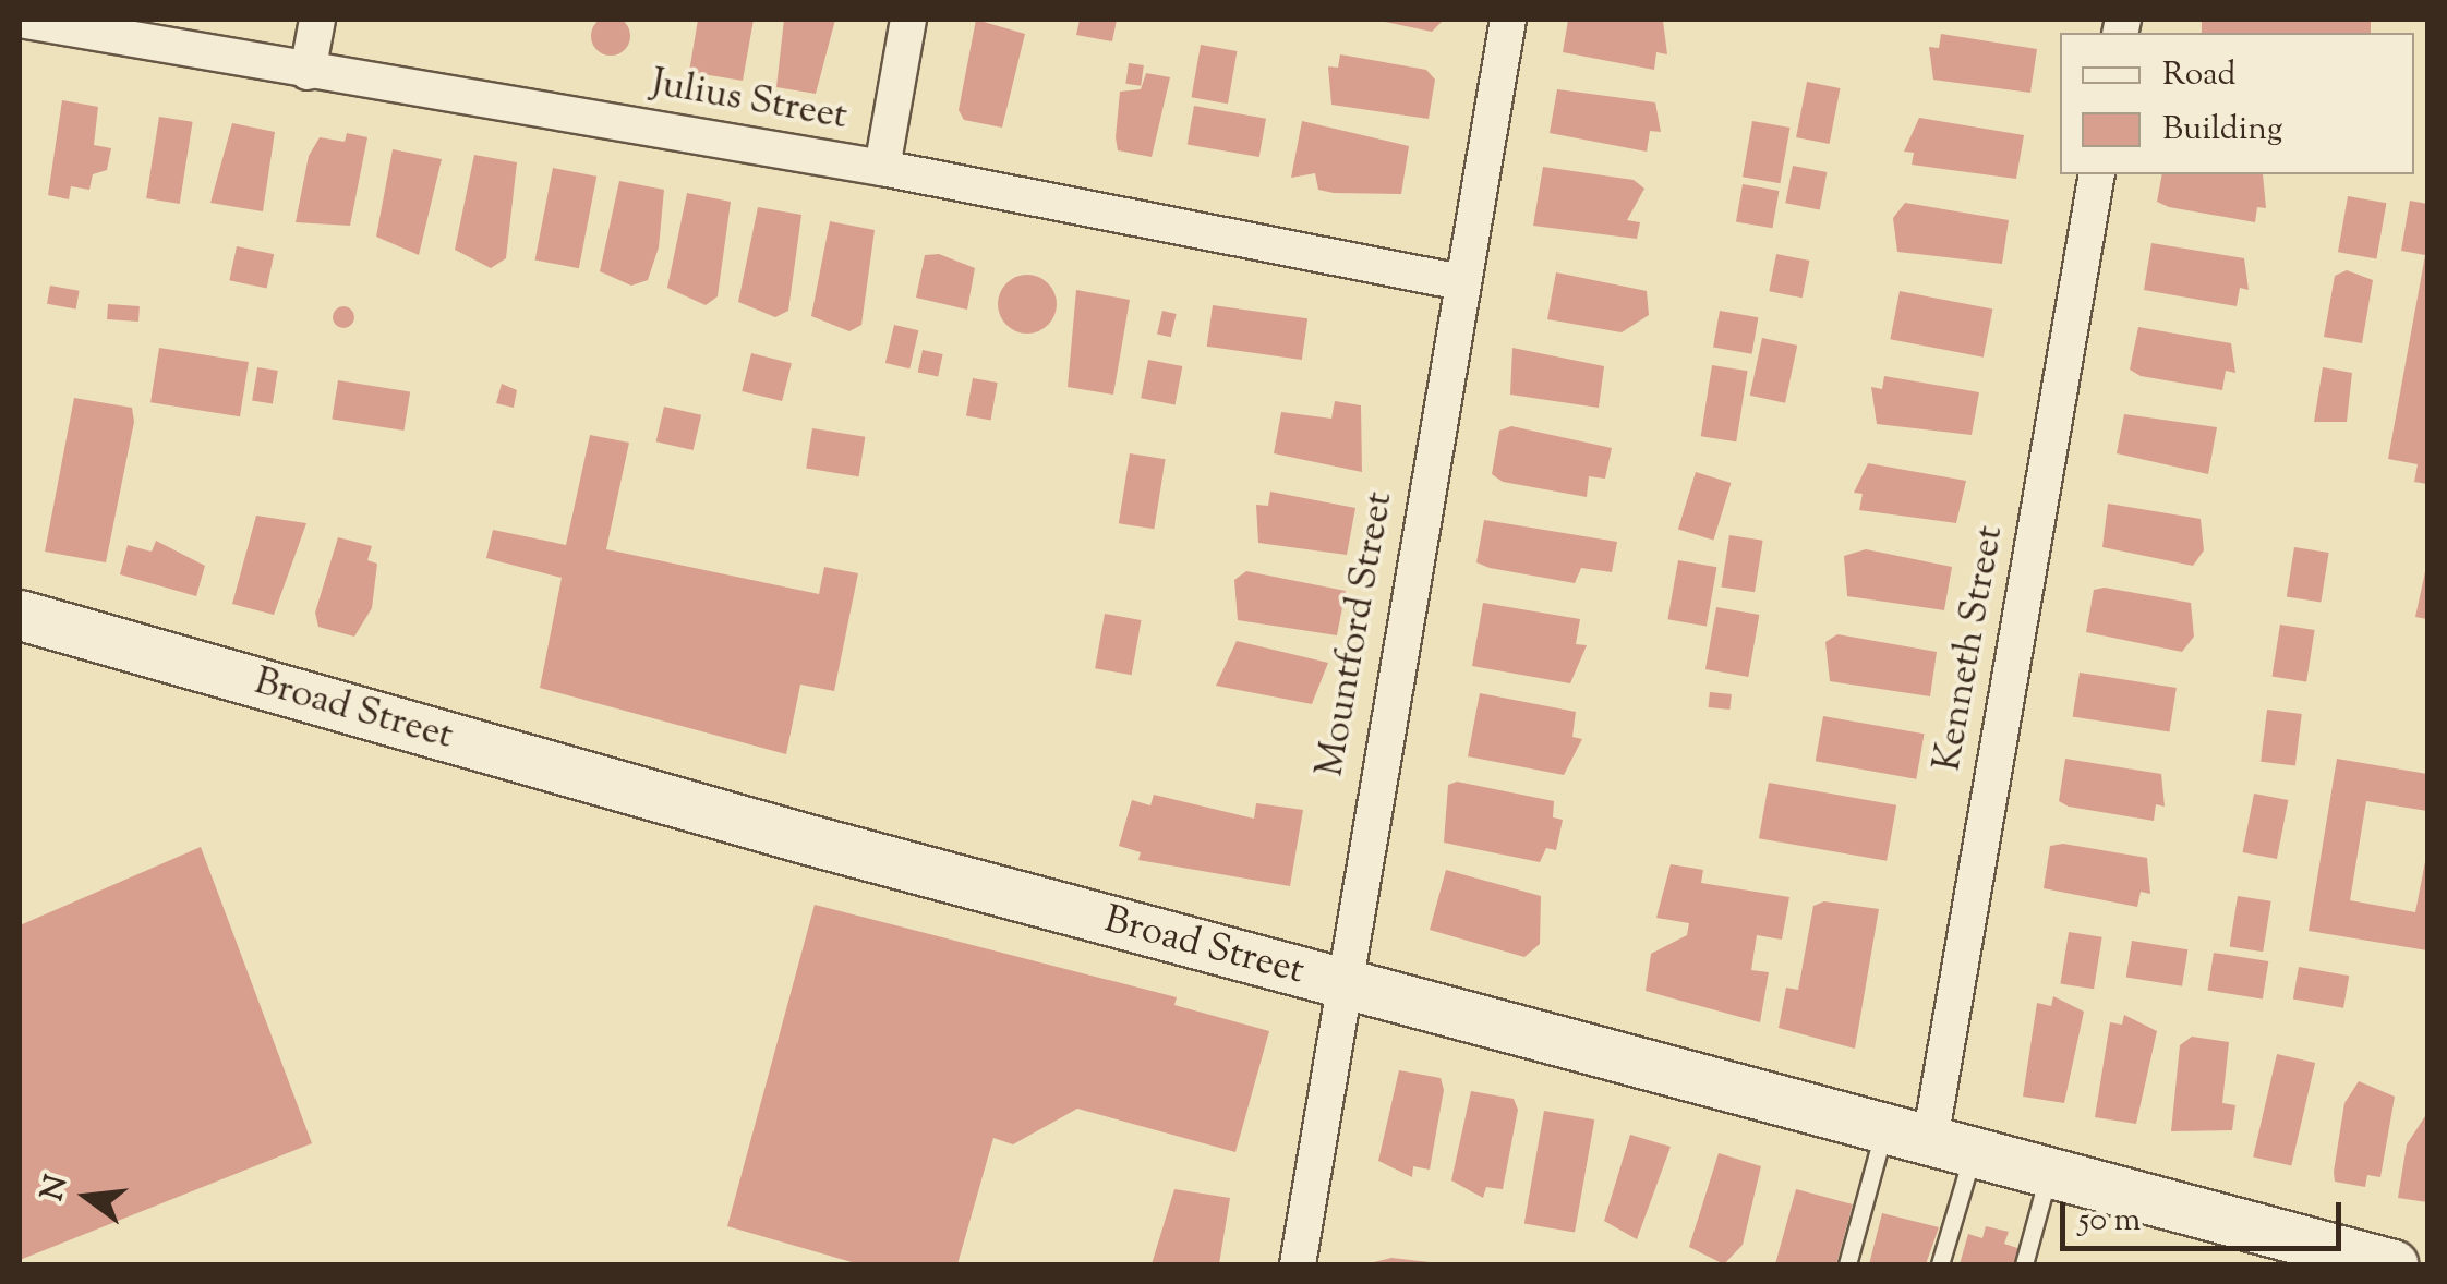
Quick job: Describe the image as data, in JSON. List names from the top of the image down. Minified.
{"streets":{"main road":["Broad Street"],"street":["Julius Street","Mountford Street","Kenneth Street"]},"crossings":[["Julius Street","Mountford Street"],["Mountford Street","Broad Street"],["Kenneth Street","Broad Street"]],"legend":["Road","Building"],"scale_bar":"50 m","north":"left"}
